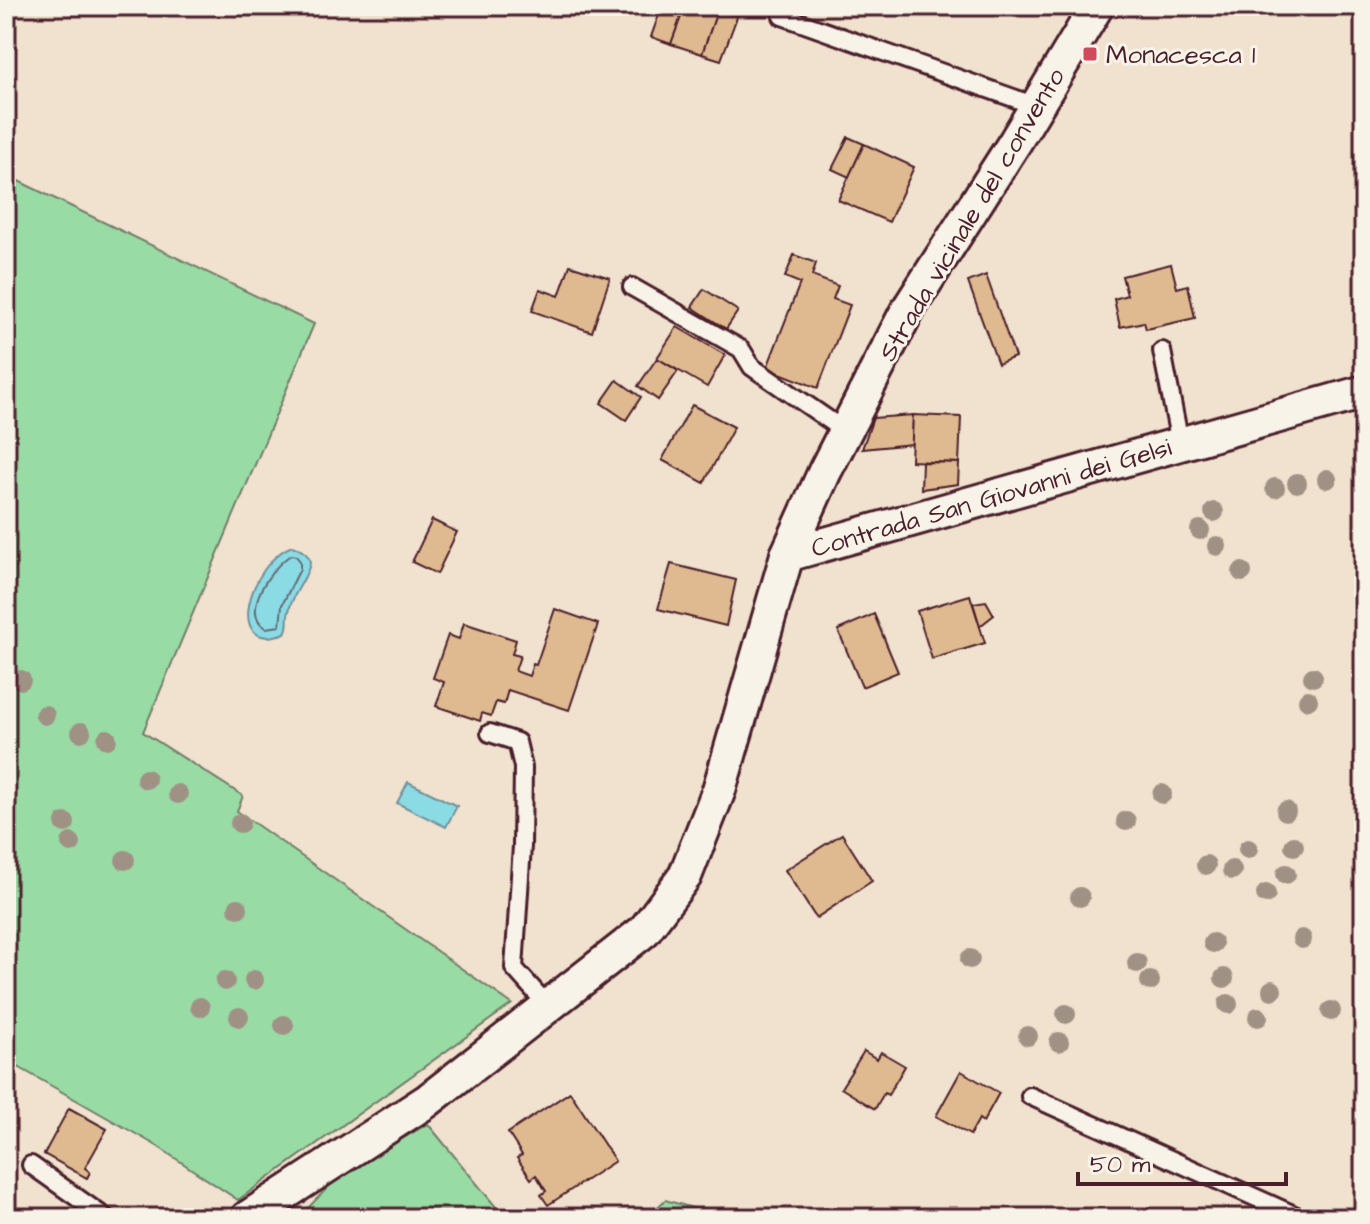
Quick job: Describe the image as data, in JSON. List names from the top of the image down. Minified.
{"streets":{"street":["Strada vicinale del convento","Contrada San Giovanni dei Gelsi"]},"crossings":[["Strada vicinale del convento","Contrada San Giovanni dei Gelsi"]],"places":{"transit":["Monacesca 1"]},"scale_bar":"50 m"}
